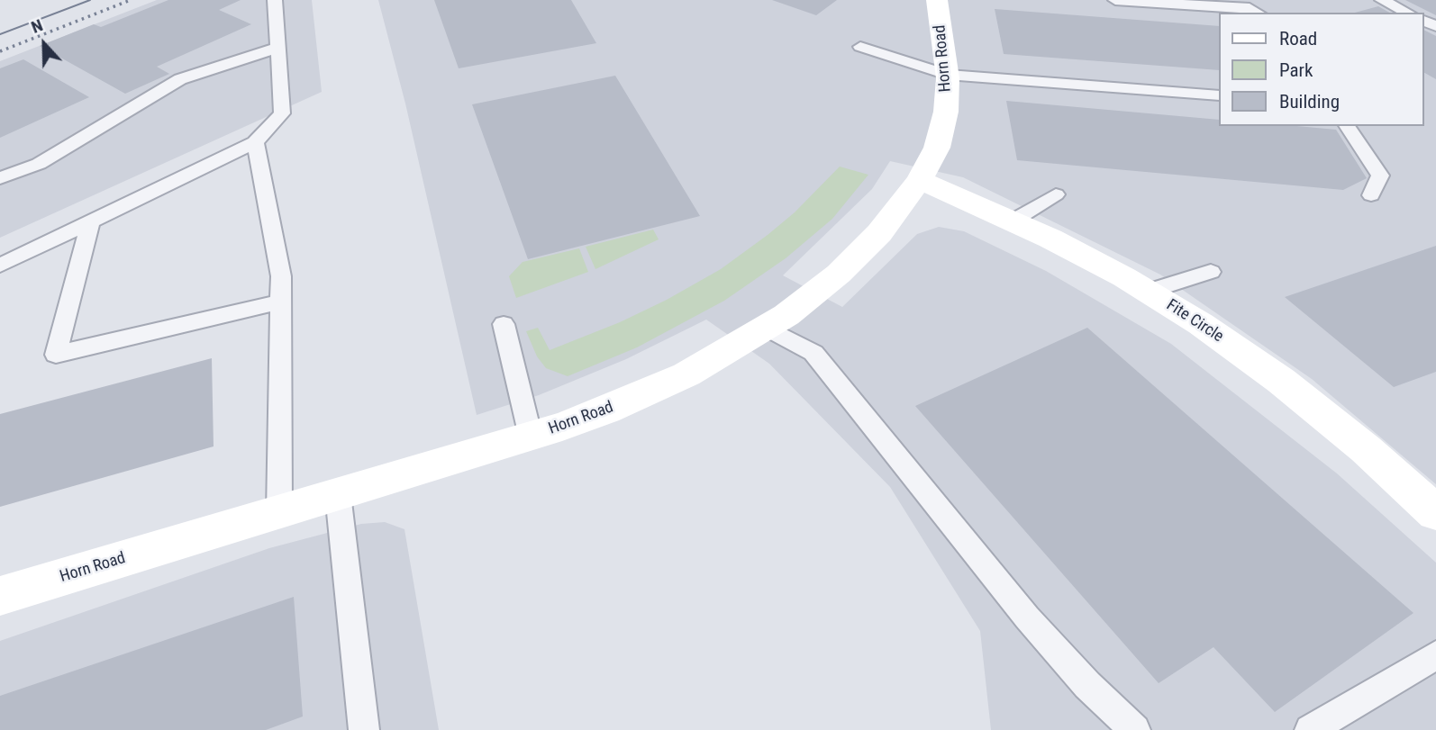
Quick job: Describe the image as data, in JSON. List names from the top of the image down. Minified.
{"streets":{"street":["Horn Road","Fite Circle"]},"crossings":[["Horn Road","Fite Circle"]],"legend":["Road","Park","Building"],"north":"top"}
